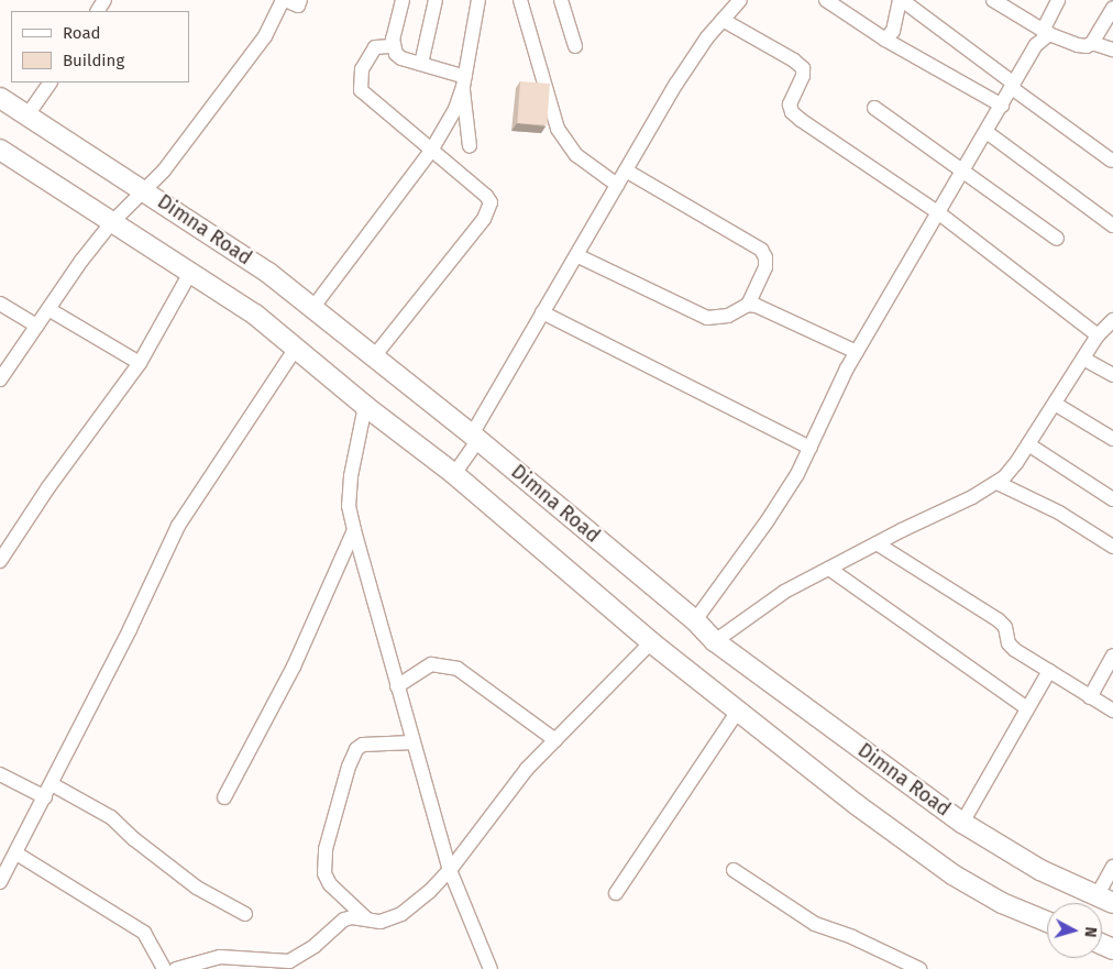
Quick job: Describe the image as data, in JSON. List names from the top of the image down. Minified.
{"streets":{"street":["Dimna Road"]},"legend":["Road","Building"],"north":"right"}
